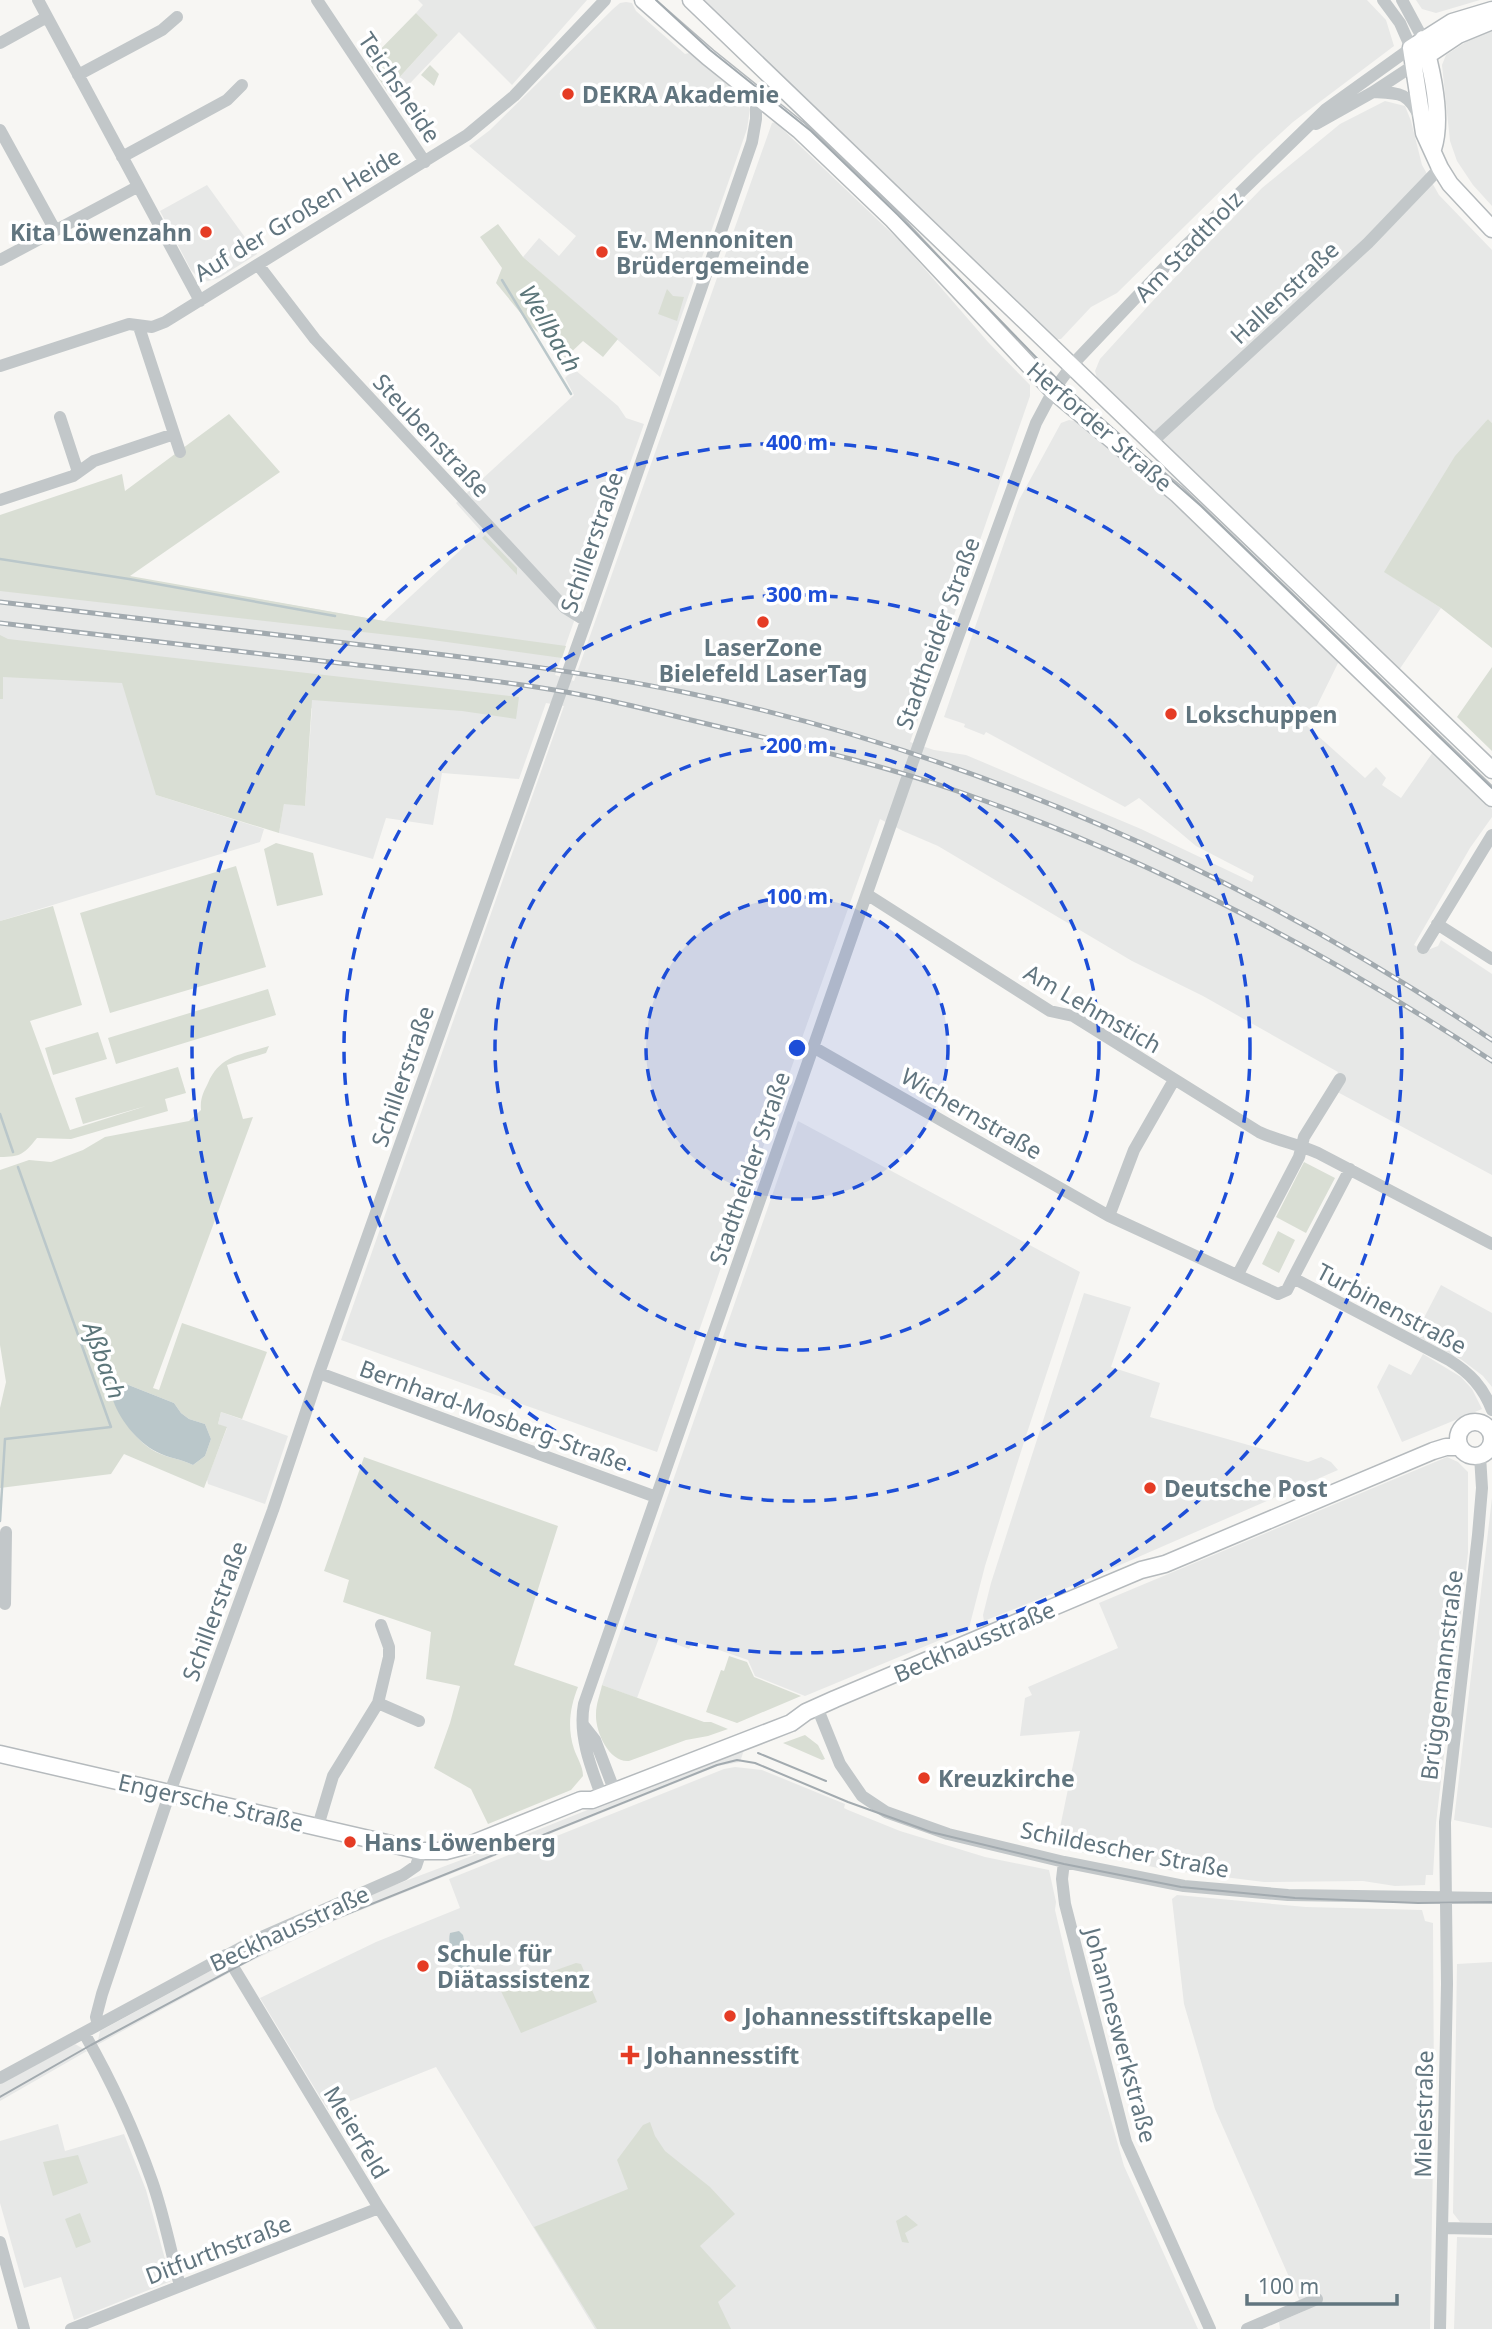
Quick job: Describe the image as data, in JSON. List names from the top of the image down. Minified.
{"streets":{"main road":["Am Stadtholz","Herforder Straße","Beckhausstraße","Engersche Straße"],"street":["Teichsheide","Auf der Großen Heide","Hallenstraße","Steubenstraße","Schillerstraße","Stadtheider Straße","Am Lehmstich","Wichernstraße","Turbinenstraße","Bernhard-Mosberg-Straße","Brüggemannstraße","Schildescher Straße","Johanneswerkstraße","Mielestraße","Meierfeld","Ditfurthstraße"]},"crossings":[["Teichsheide","Auf der Großen Heide"],["Auf der Großen Heide","Steubenstraße"],["Am Stadtholz","Herforder Straße"],["Am Stadtholz","Stadtheider Straße"],["Hallenstraße","Herforder Straße"],["Herforder Straße","Schillerstraße"],["Herforder Straße","Stadtheider Straße"],["Steubenstraße","Schillerstraße"],["Schillerstraße","Bernhard-Mosberg-Straße"],["Schillerstraße","Beckhausstraße"],["Schillerstraße","Engersche Straße"],["Stadtheider Straße","Am Lehmstich"],["Stadtheider Straße","Wichernstraße"],["Stadtheider Straße","Bernhard-Mosberg-Straße"],["Stadtheider Straße","Beckhausstraße"],["Wichernstraße","Turbinenstraße"],["Beckhausstraße","Brüggemannstraße"],["Beckhausstraße","Engersche Straße"],["Beckhausstraße","Schildescher Straße"],["Beckhausstraße","Meierfeld"],["Brüggemannstraße","Schildescher Straße"],["Brüggemannstraße","Mielestraße"],["Schildescher Straße","Johanneswerkstraße"],["Schildescher Straße","Mielestraße"],["Meierfeld","Ditfurthstraße"]],"water":["Wellbach","Aßbach"],"places":{"other":["DEKRA Akademie","Kita Löwenzahn","Ev. Mennoniten Brüdergemeinde","LaserZone Bielefeld LaserTag","Lokschuppen","Deutsche Post","Kreuzkirche","Hans Löwenberg","Schule für Diätassistenz","Johannesstiftskapelle"],"health":["Johannesstift"]},"scale_bar":"100 m","rings":["400 m","300 m","200 m","100 m"]}
